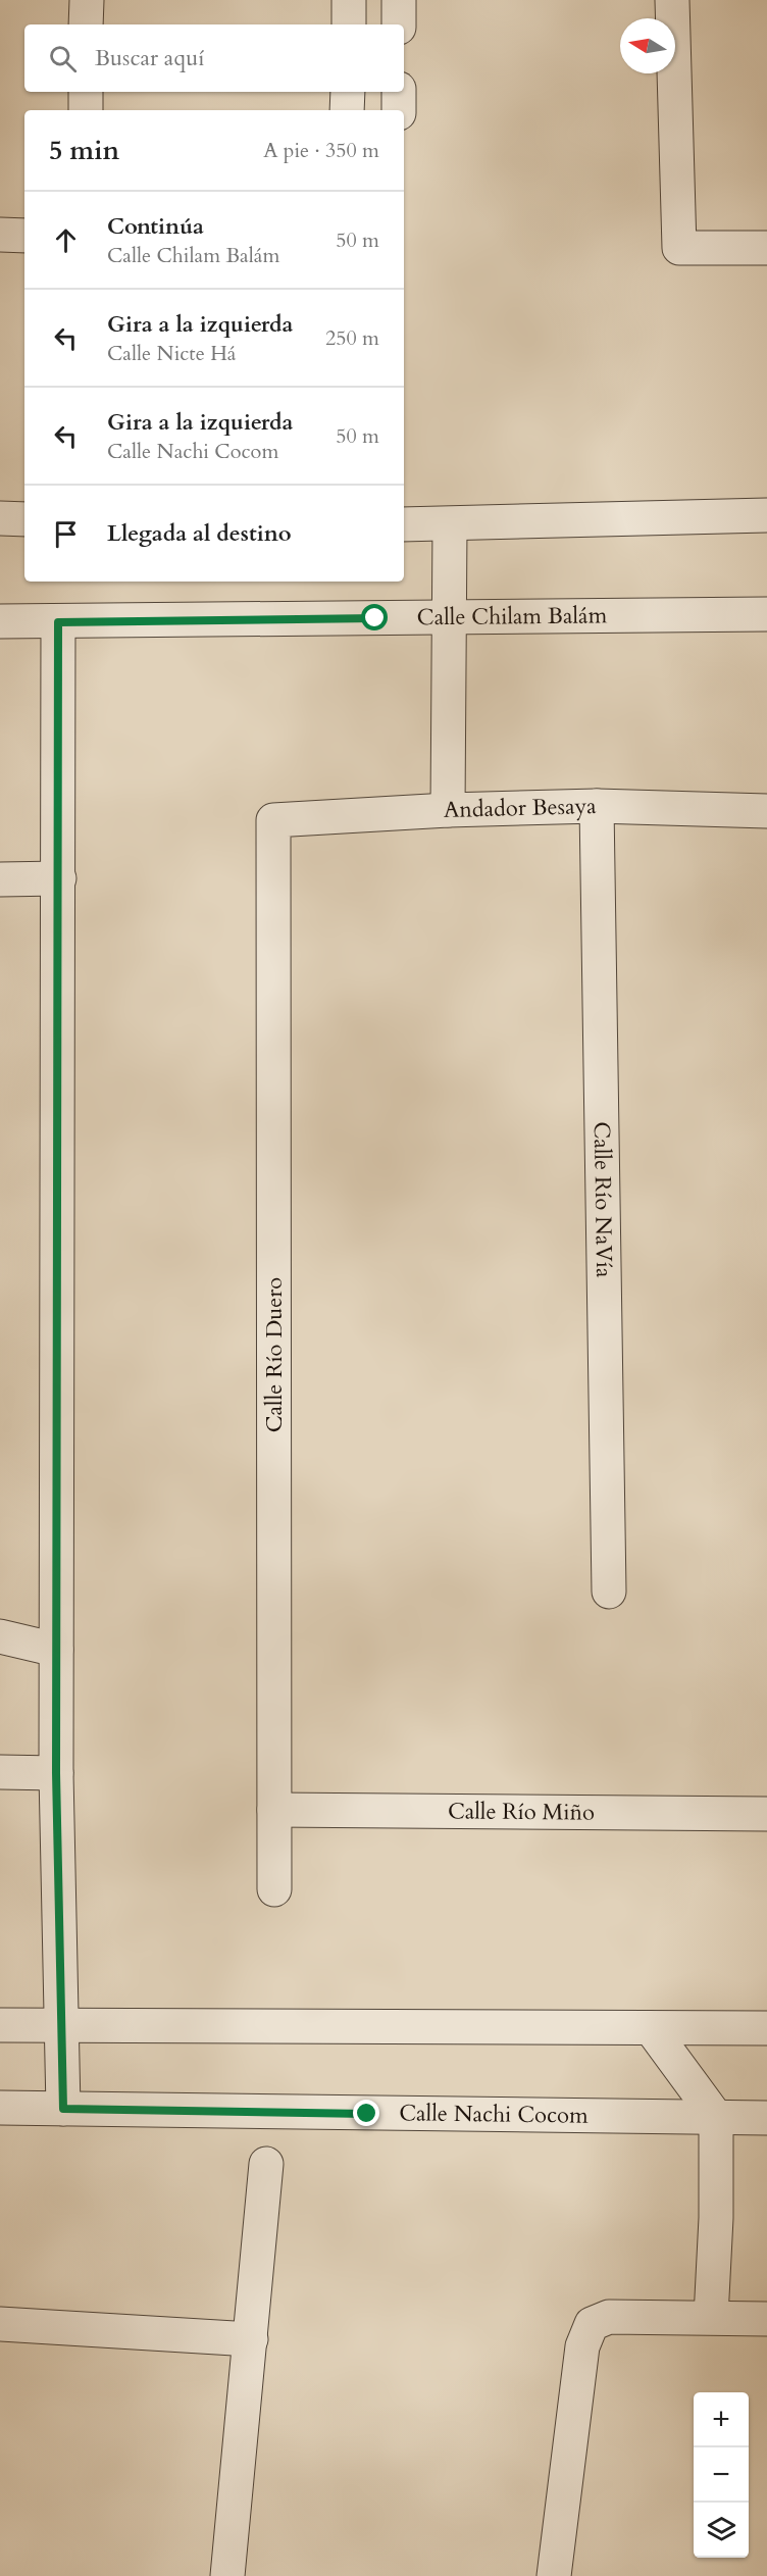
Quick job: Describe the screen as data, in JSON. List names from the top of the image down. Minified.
{"streets":{"street":["Calle Chilam Balám","Andador Besaya","Calle Río NaVía","Calle Río Duero","Calle Río Miño","Calle Nachi Cocom"]},"crossings":[["Andador Besaya","Calle Río NaVía"],["Andador Besaya","Calle Río Duero"],["Calle Río Duero","Calle Río Miño"]],"north":"left","page":{"search":"Buscar aquí","heading":["5 min","A pie · 350 m"],"list":[["Continúa","Calle Chilam Balám","50 m"],["Gira a la izquierda","Calle Nicte Há","250 m"],["Gira a la izquierda","Calle Nachi Cocom","50 m"],"Llegada al destino"],"map_buttons":["+","−"]}}
